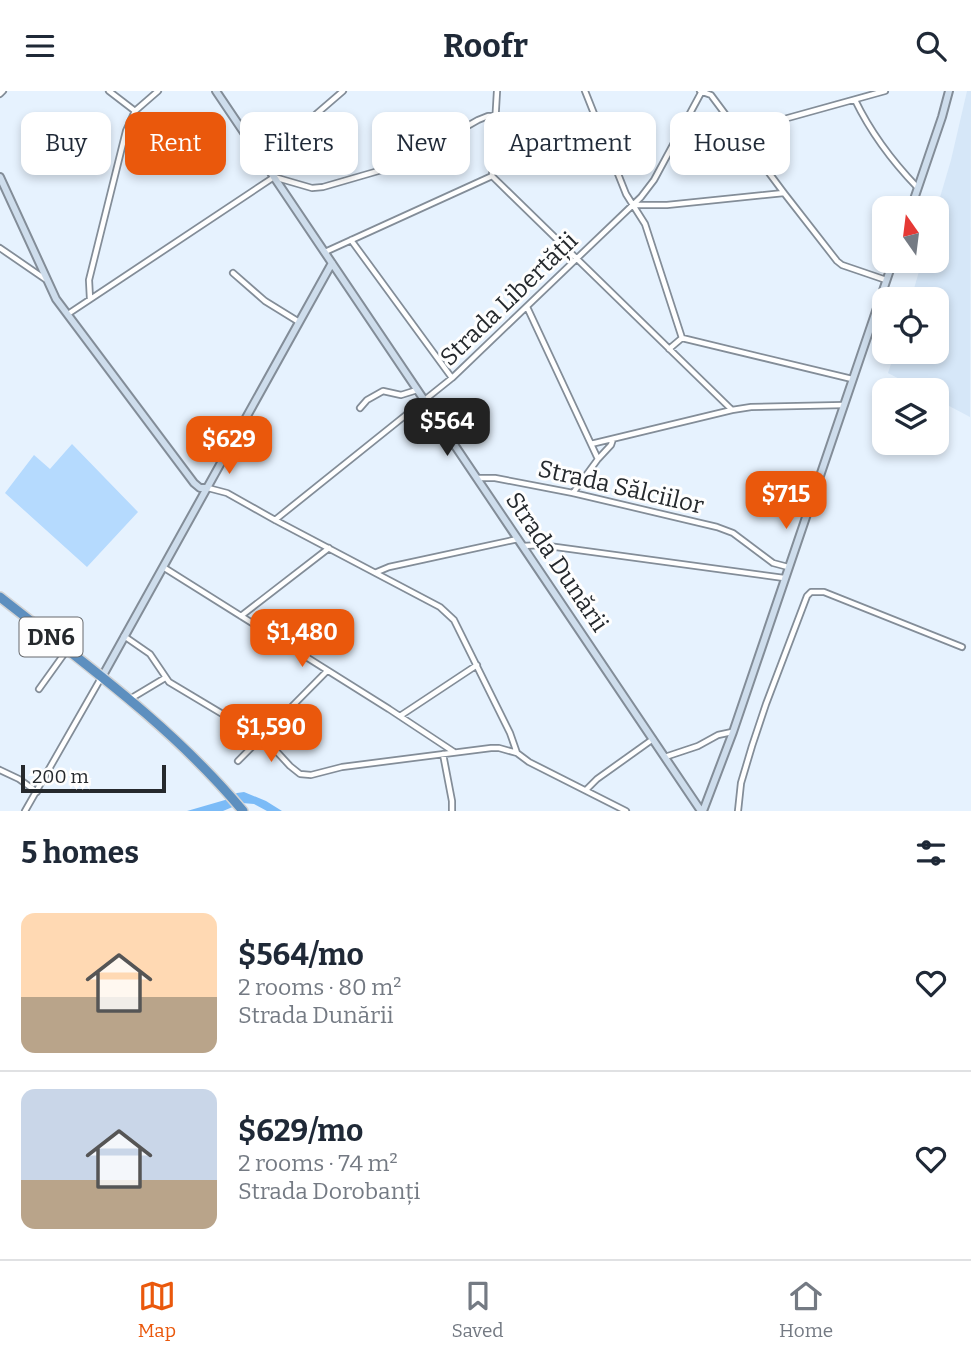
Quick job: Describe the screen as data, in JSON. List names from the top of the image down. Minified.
{"streets":{"highway":["DN6"],"main road":["Strada Dunării"],"street":["Strada Libertății","Strada Sălciilor"]},"crossings":[["Strada Libertății","Strada Dunării"],["Strada Sălciilor","Strada Dunării"]],"scale_bar":"200 m","north":"top","page":{"header":"Roofr","chip":["Buy","Rent","Filters","New","Apartment","House"],"price":["$564","$629","$715","$1,480","$1,590"],"scale":"200 m","heading":"5 homes","list":[{"name":"$564/mo","note":"2 rooms · 80 m² · Strada Dunării"},{"name":"$629/mo","note":"2 rooms · 74 m² · Strada Dorobanți"}],"tabs":["Map","Saved","Home"]}}
